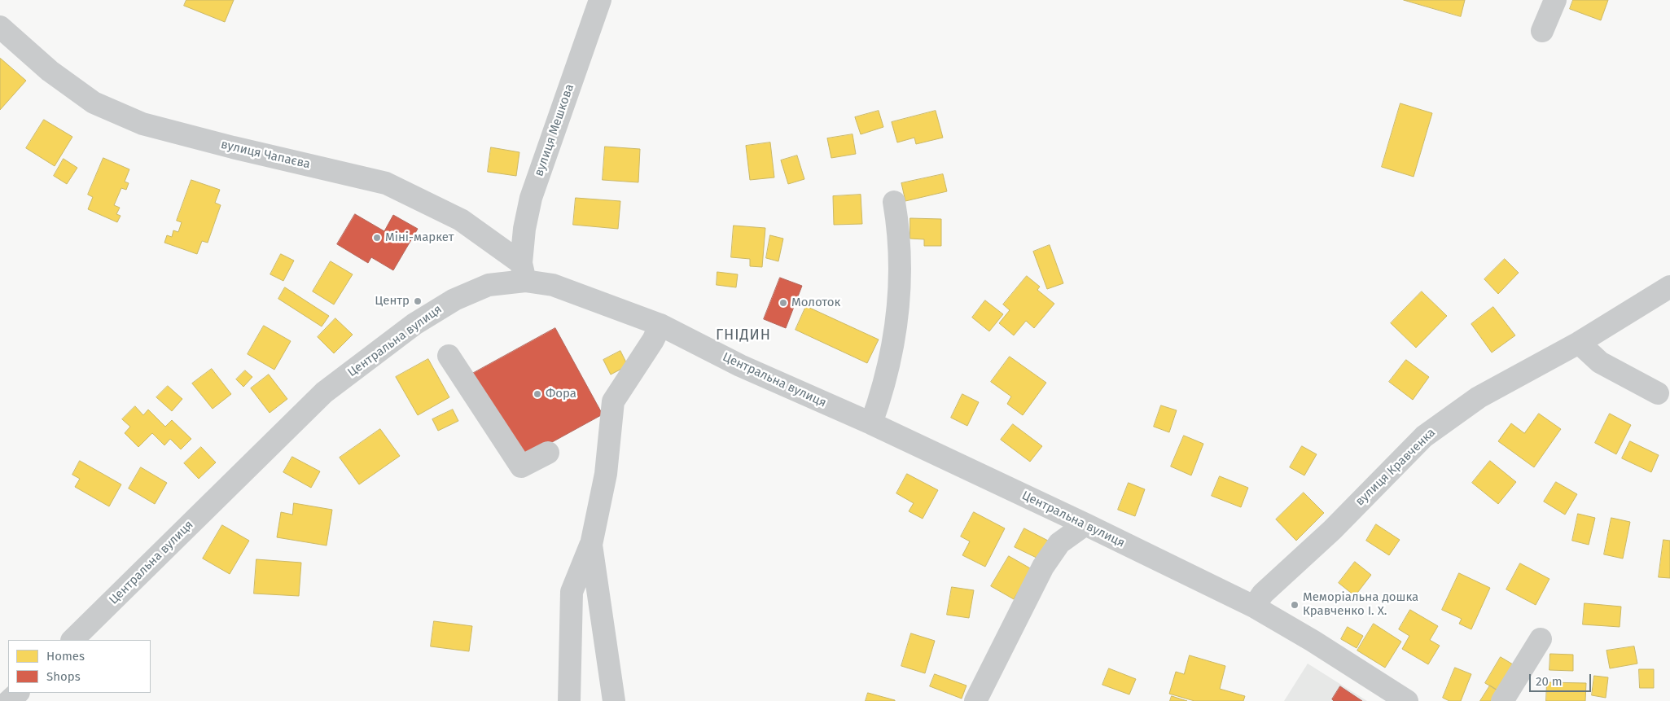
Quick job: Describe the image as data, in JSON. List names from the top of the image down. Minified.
{"streets":{"street":["вулиця Мешкова","вулиця Чапаєва","Центральна вулиця","вулиця Кравченка"]},"crossings":[["вулиця Мешкова","вулиця Чапаєва"],["вулиця Мешкова","Центральна вулиця"],["вулиця Чапаєва","Центральна вулиця"],["Центральна вулиця","вулиця Кравченка"]],"districts":["ГНІДИН"],"places":["Міні-маркет","Центр","Молоток","Фора","Меморіальна дошка Кравченко І. Х."],"legend":["Homes","Shops"],"scale_bar":"20 m"}
